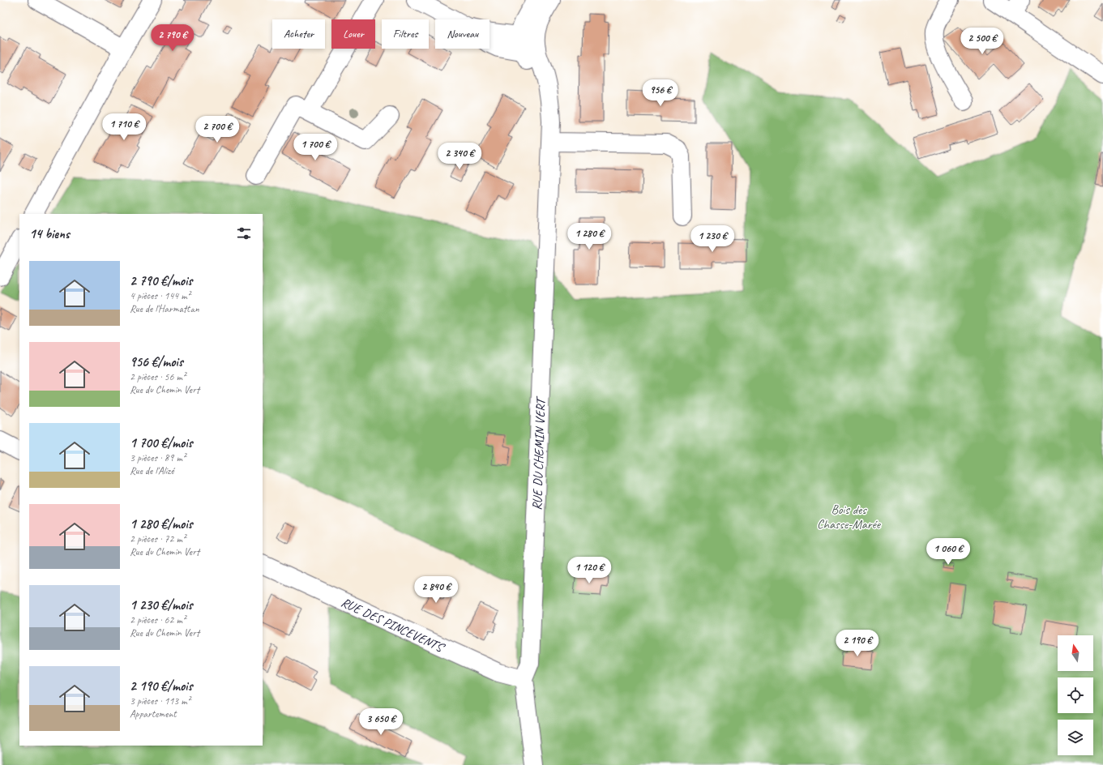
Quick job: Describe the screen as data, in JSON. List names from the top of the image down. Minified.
{"streets":{"street":["RUE DU CHEMIN VERT","RUE DES PINCEVENTS"]},"crossings":[["RUE DU CHEMIN VERT","RUE DES PINCEVENTS"]],"parks":["Bois des Chasse-Marée"],"north":"top","page":{"chip":["Acheter","Louer","Filtres","Nouveau"],"price":["2 790 €","2 500 €","956 €","1 710 €","2 700 €","1 700 €","2 340 €","1 280 €","1 230 €","1 060 €","1 120 €","2 840 €","2 190 €","3 650 €"],"heading":"14 biens","list":[{"name":"2 790 €/mois","note":"4 pièces · 144 m² · Rue de l'Harmattan"},{"name":"956 €/mois","note":"2 pièces · 56 m² · Rue du Chemin Vert"},{"name":"1 700 €/mois","note":"3 pièces · 89 m² · Rue de l'Alizé"},{"name":"1 280 €/mois","note":"2 pièces · 72 m² · Rue du Chemin Vert"},{"name":"1 230 €/mois","note":"2 pièces · 62 m² · Rue du Chemin Vert"},{"name":"2 190 €/mois","note":"3 pièces · 113 m² · Appartement"}]}}
